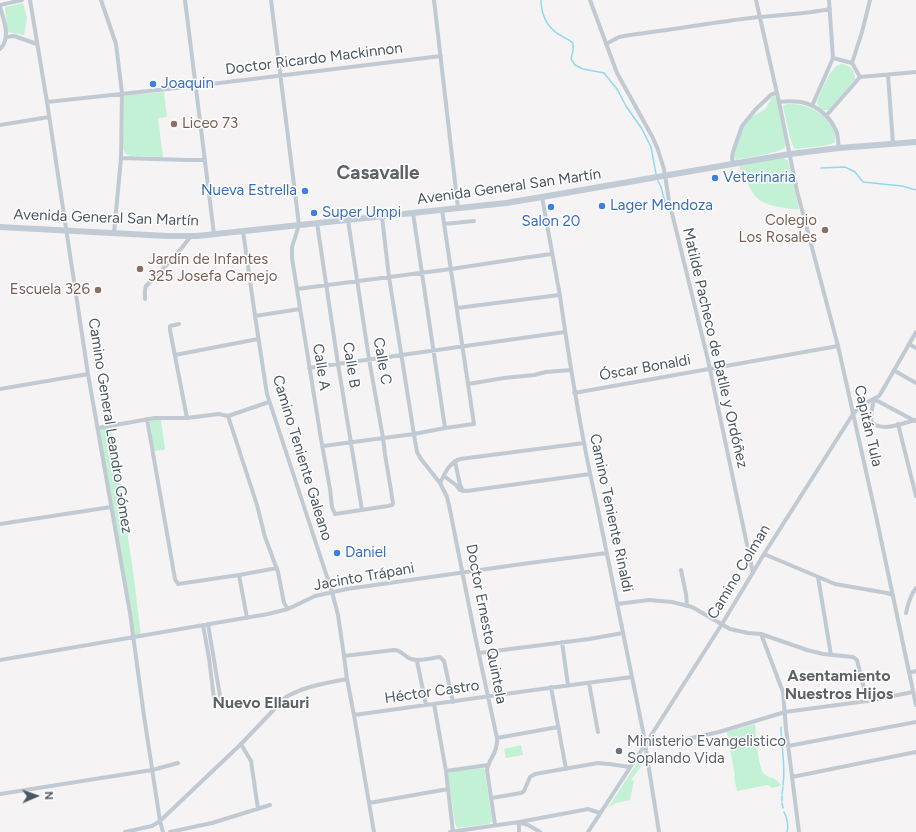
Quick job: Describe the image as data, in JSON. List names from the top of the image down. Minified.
{"streets":{"main road":["Avenida General San Martín"],"street":["Doctor Ricardo Mackinnon","Matilde Pacheco de Batlle y Ordóñez","Calle C","Calle B","Calle A","Óscar Bonaldi","Camino General Leandro Gómez","Capitán Tula","Camino Teniente Galeano","Camino Teniente Rinaldi","Camino Colman","Jacinto Trápani","Doctor Ernesto Quintela","Héctor Castro"]},"crossings":[["Doctor Ricardo Mackinnon","Camino General Leandro Gómez"],["Avenida General San Martín","Matilde Pacheco de Batlle y Ordóñez"],["Avenida General San Martín","Calle C"],["Avenida General San Martín","Calle B"],["Avenida General San Martín","Calle A"],["Avenida General San Martín","Camino General Leandro Gómez"],["Avenida General San Martín","Capitán Tula"],["Avenida General San Martín","Camino Teniente Galeano"],["Avenida General San Martín","Camino Teniente Rinaldi"],["Avenida General San Martín","Doctor Ernesto Quintela"],["Matilde Pacheco de Batlle y Ordóñez","Óscar Bonaldi"],["Matilde Pacheco de Batlle y Ordóñez","Camino Colman"],["Calle C","Calle B"],["Calle C","Calle A"],["Calle B","Calle A"],["Óscar Bonaldi","Capitán Tula"],["Óscar Bonaldi","Camino Teniente Rinaldi"],["Camino General Leandro Gómez","Jacinto Trápani"],["Capitán Tula","Camino Colman"],["Camino Teniente Galeano","Jacinto Trápani"],["Camino Teniente Galeano","Héctor Castro"],["Camino Teniente Rinaldi","Camino Colman"],["Camino Teniente Rinaldi","Jacinto Trápani"],["Camino Teniente Rinaldi","Héctor Castro"],["Jacinto Trápani","Doctor Ernesto Quintela"],["Doctor Ernesto Quintela","Héctor Castro"]],"districts":["Casavalle","Asentamiento Nuestros Hijos","Nuevo Ellauri"],"places":["Joaquin","Liceo 73","Veterinaria","Nueva Estrella","Lager Mendoza","Salon 20","Super Umpi","Colegio Los Rosales","Jardín de Infantes 325 Josefa Camejo","Escuela 326","Daniel","Ministerio Evangelistico Soplando Vida"],"north":"right"}
